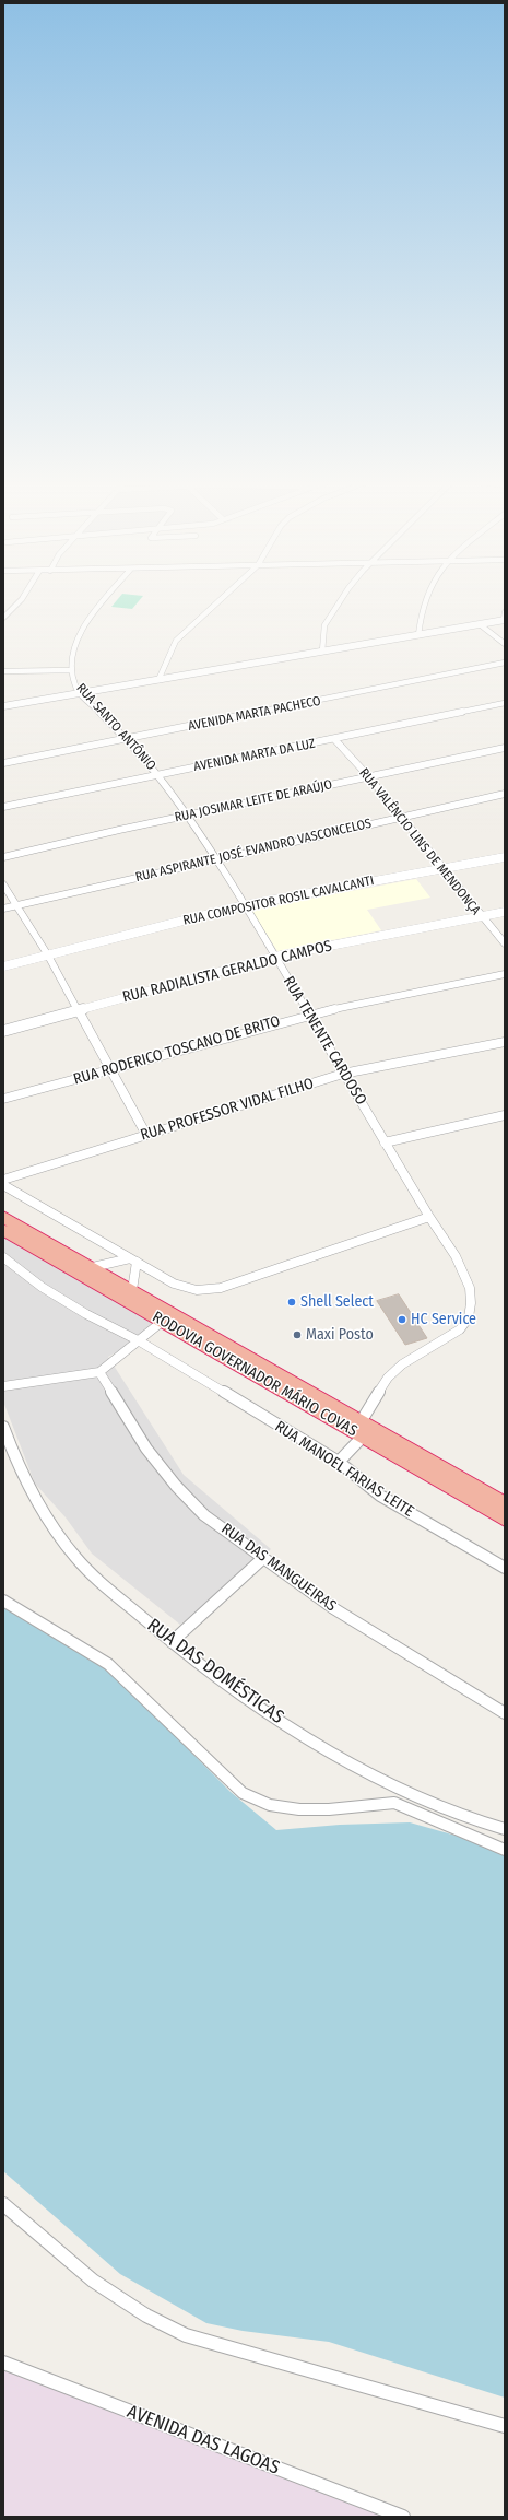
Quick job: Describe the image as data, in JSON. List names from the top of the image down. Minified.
{"streets":{"highway":["RODOVIA GOVERNADOR MÁRIO COVAS"],"street":["AVENIDA MARTA PACHECO","RUA SANTO ANTÔNIO","AVENIDA MARTA DA LUZ","RUA JOSIMAR LEITE DE ARAÚJO","RUA VALÊNCIO LINS DE MENDONÇA","RUA ASPIRANTE JOSÉ EVANDRO VASCONCELOS","RUA COMPOSITOR ROSIL CAVALCANTI","RUA RADIALISTA GERALDO CAMPOS","RUA TENENTE CARDOSO","RUA RODERICO TOSCANO DE BRITO","RUA PROFESSOR VIDAL FILHO","RUA MANOEL FARIAS LEITE","RUA DAS MANGUEIRAS","RUA DAS DOMÉSTICAS","AVENIDA DAS LAGOAS"]},"crossings":[["AVENIDA MARTA PACHECO","RUA SANTO ANTÔNIO"],["RUA SANTO ANTÔNIO","AVENIDA MARTA DA LUZ"],["RUA SANTO ANTÔNIO","RUA TENENTE CARDOSO"],["AVENIDA MARTA DA LUZ","RUA VALÊNCIO LINS DE MENDONÇA"],["AVENIDA MARTA DA LUZ","RUA TENENTE CARDOSO"],["RUA JOSIMAR LEITE DE ARAÚJO","RUA VALÊNCIO LINS DE MENDONÇA"],["RUA JOSIMAR LEITE DE ARAÚJO","RUA TENENTE CARDOSO"],["RUA VALÊNCIO LINS DE MENDONÇA","RUA ASPIRANTE JOSÉ EVANDRO VASCONCELOS"],["RUA VALÊNCIO LINS DE MENDONÇA","RUA COMPOSITOR ROSIL CAVALCANTI"],["RUA VALÊNCIO LINS DE MENDONÇA","RUA RADIALISTA GERALDO CAMPOS"],["RUA ASPIRANTE JOSÉ EVANDRO VASCONCELOS","RUA TENENTE CARDOSO"],["RUA COMPOSITOR ROSIL CAVALCANTI","RUA TENENTE CARDOSO"],["RUA RADIALISTA GERALDO CAMPOS","RUA TENENTE CARDOSO"],["RUA TENENTE CARDOSO","RUA RODERICO TOSCANO DE BRITO"],["RUA TENENTE CARDOSO","RUA PROFESSOR VIDAL FILHO"],["RUA TENENTE CARDOSO","RODOVIA GOVERNADOR MÁRIO COVAS"]],"places":["Shell Select","HC Service","Maxi Posto"]}
